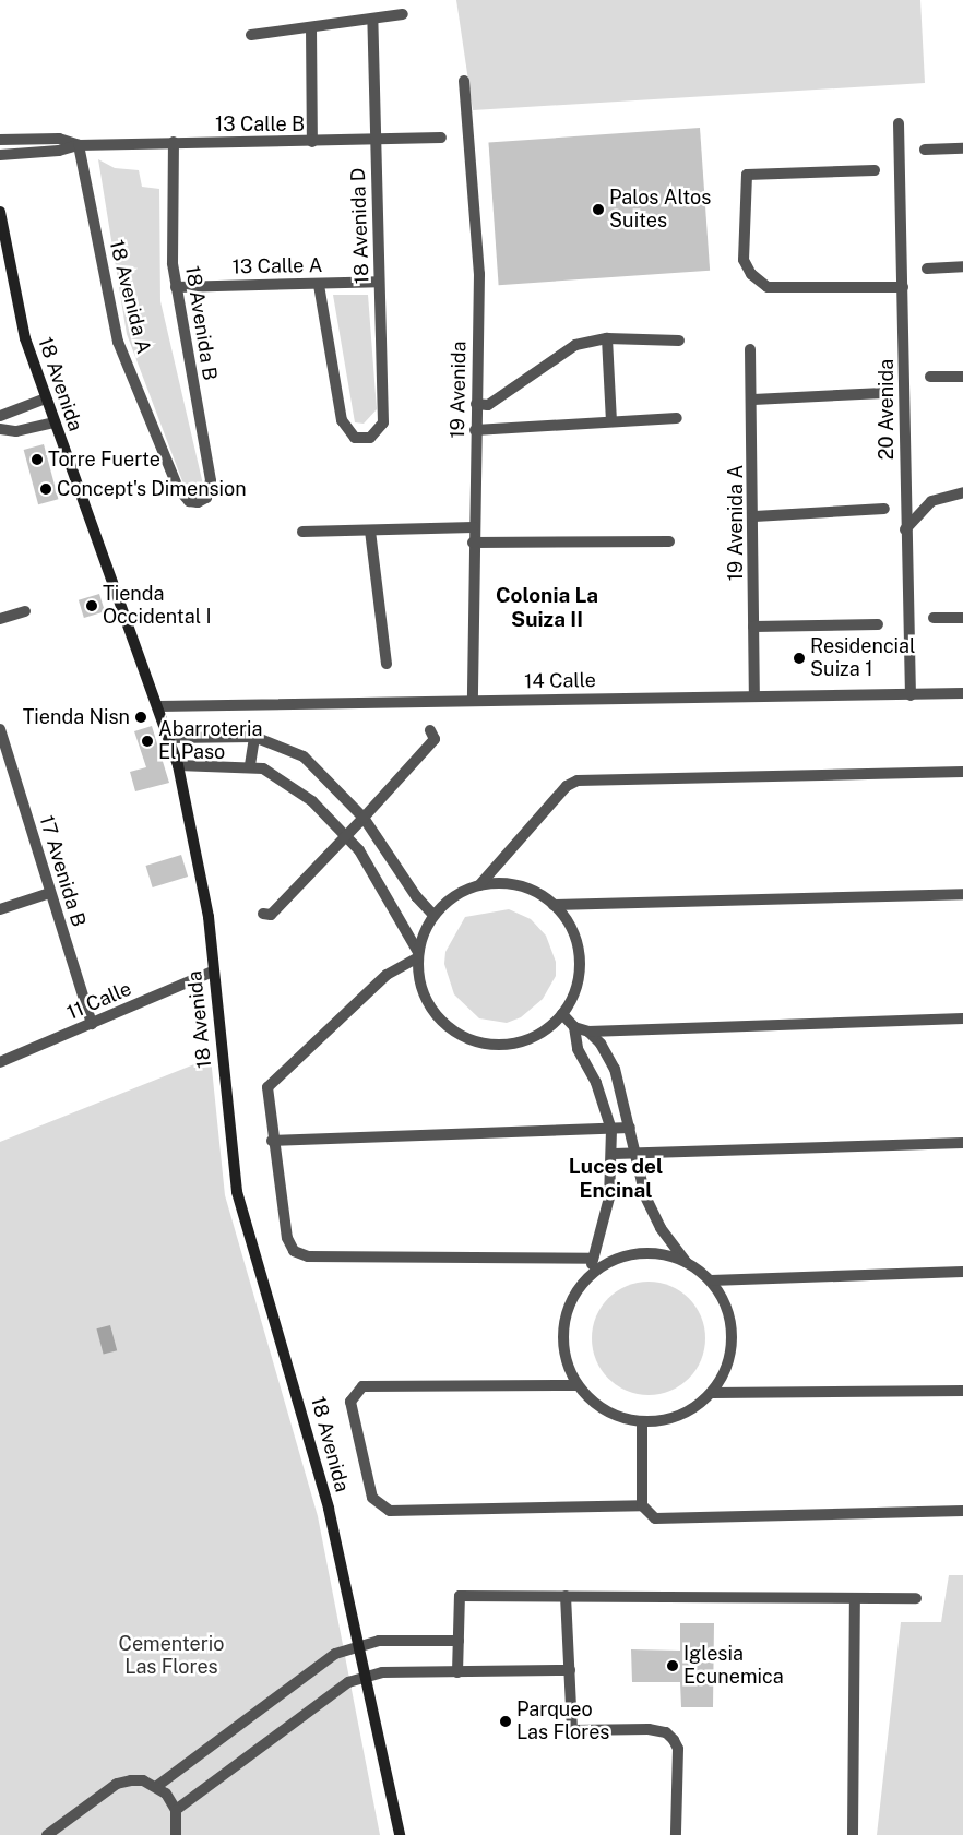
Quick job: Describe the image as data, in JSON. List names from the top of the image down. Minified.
{"streets":{"street":["13 Calle B","18 Avenida D","13 Calle A","18 Avenida A","18 Avenida B","18 Avenida","19 Avenida","20 Avenida","19 Avenida A","14 Calle","17 Avenida B","11 Calle"]},"crossings":[["13 Calle B","18 Avenida D"],["13 Calle B","18 Avenida A"],["13 Calle B","18 Avenida B"],["18 Avenida D","13 Calle A"],["13 Calle A","18 Avenida B"],["18 Avenida A","18 Avenida B"],["18 Avenida","14 Calle"],["18 Avenida","11 Calle"],["19 Avenida","14 Calle"],["20 Avenida","14 Calle"],["19 Avenida A","14 Calle"],["17 Avenida B","11 Calle"]],"districts":["Colonia La Suiza II","Luces del Encinal"],"parks":["Cementerio Las Flores"],"places":["Palos Altos Suites","Torre Fuerte","Concept's Dimension","Tienda Occidental I","Residencial Suiza 1","Tienda Nisn","Abarroteria El Paso","Iglesia Ecunemica","Parqueo Las Flores"]}
